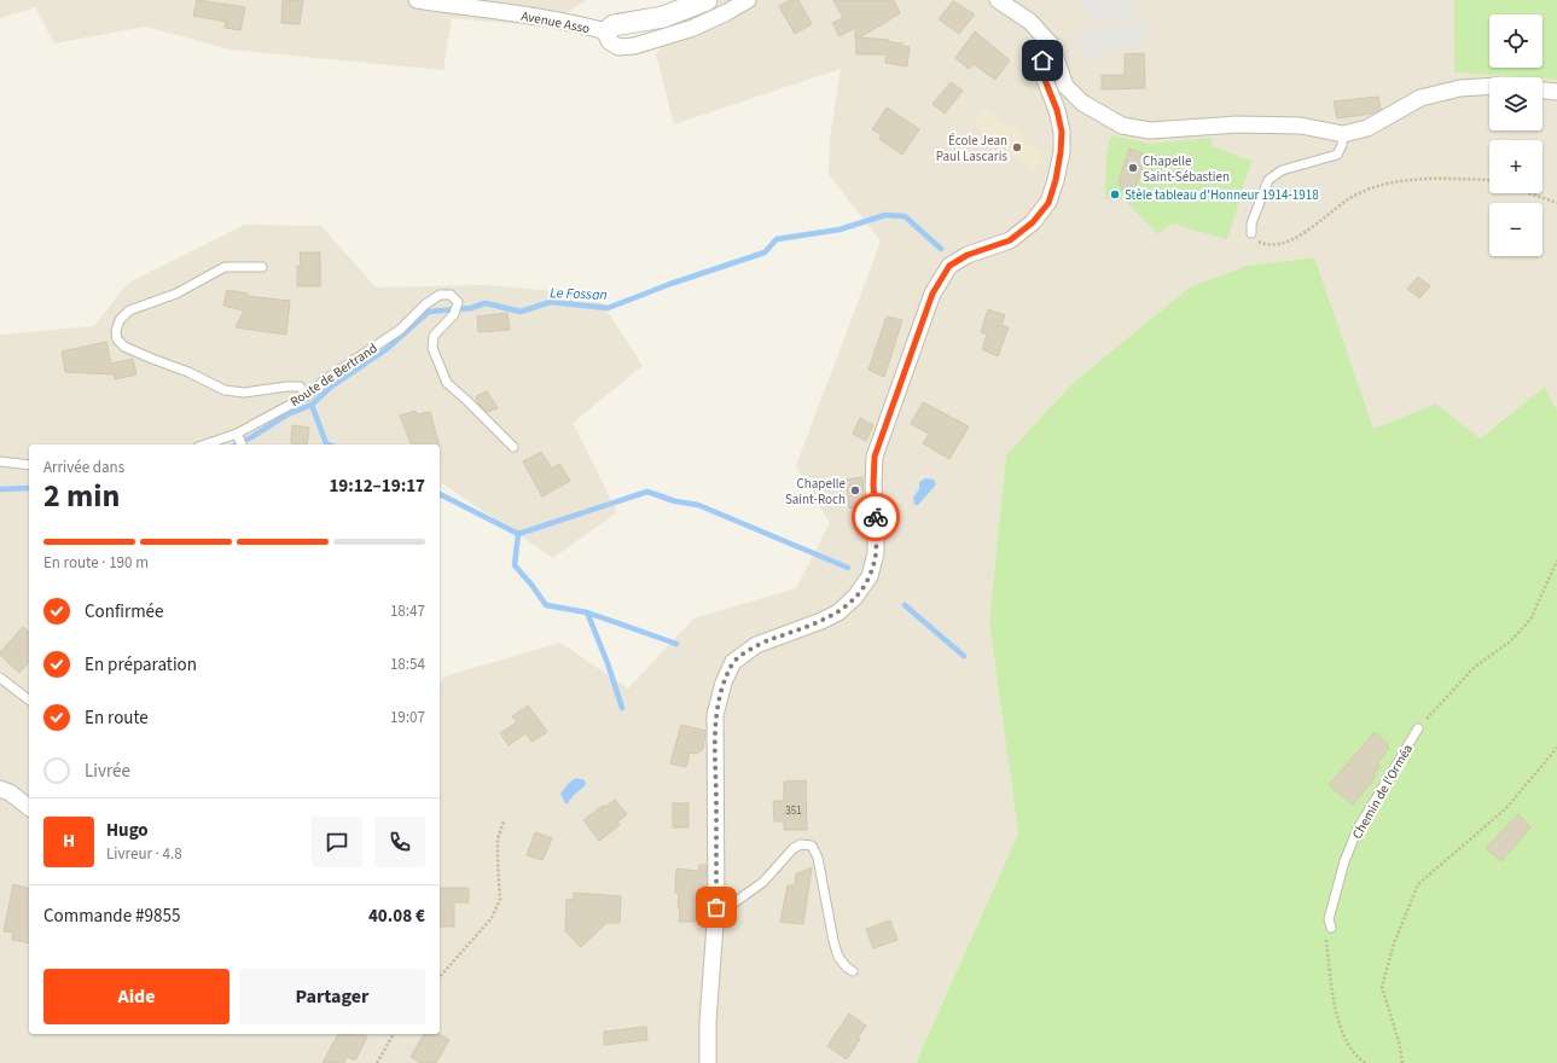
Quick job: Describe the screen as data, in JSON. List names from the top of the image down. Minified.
{"streets":{"street":["Avenue Asso"],"lane":["Route de Bertrand","Chemin de l'Orméa"]},"water":["Le Fossan"],"places":["École Jean Paul Lascaris","Chapelle Saint-Sébastien","Stèle tableau d'Honneur 1914-1918","Chapelle Saint-Roch"],"house_numbers":["351"],"page":{"map_buttons":["+","−"],"heading":["2 min","Arrivée dans","19:12–19:17"],"panel":["Hugo","Livreur · 4.8","Commande #9855","40.08 €"],"bar":"En route · 190 m","list":[["Confirmée","18:47"],["En préparation","18:54"],["En route","19:07"],"Livrée"],"round":"H","buttons":["Aide","Partager"]}}
